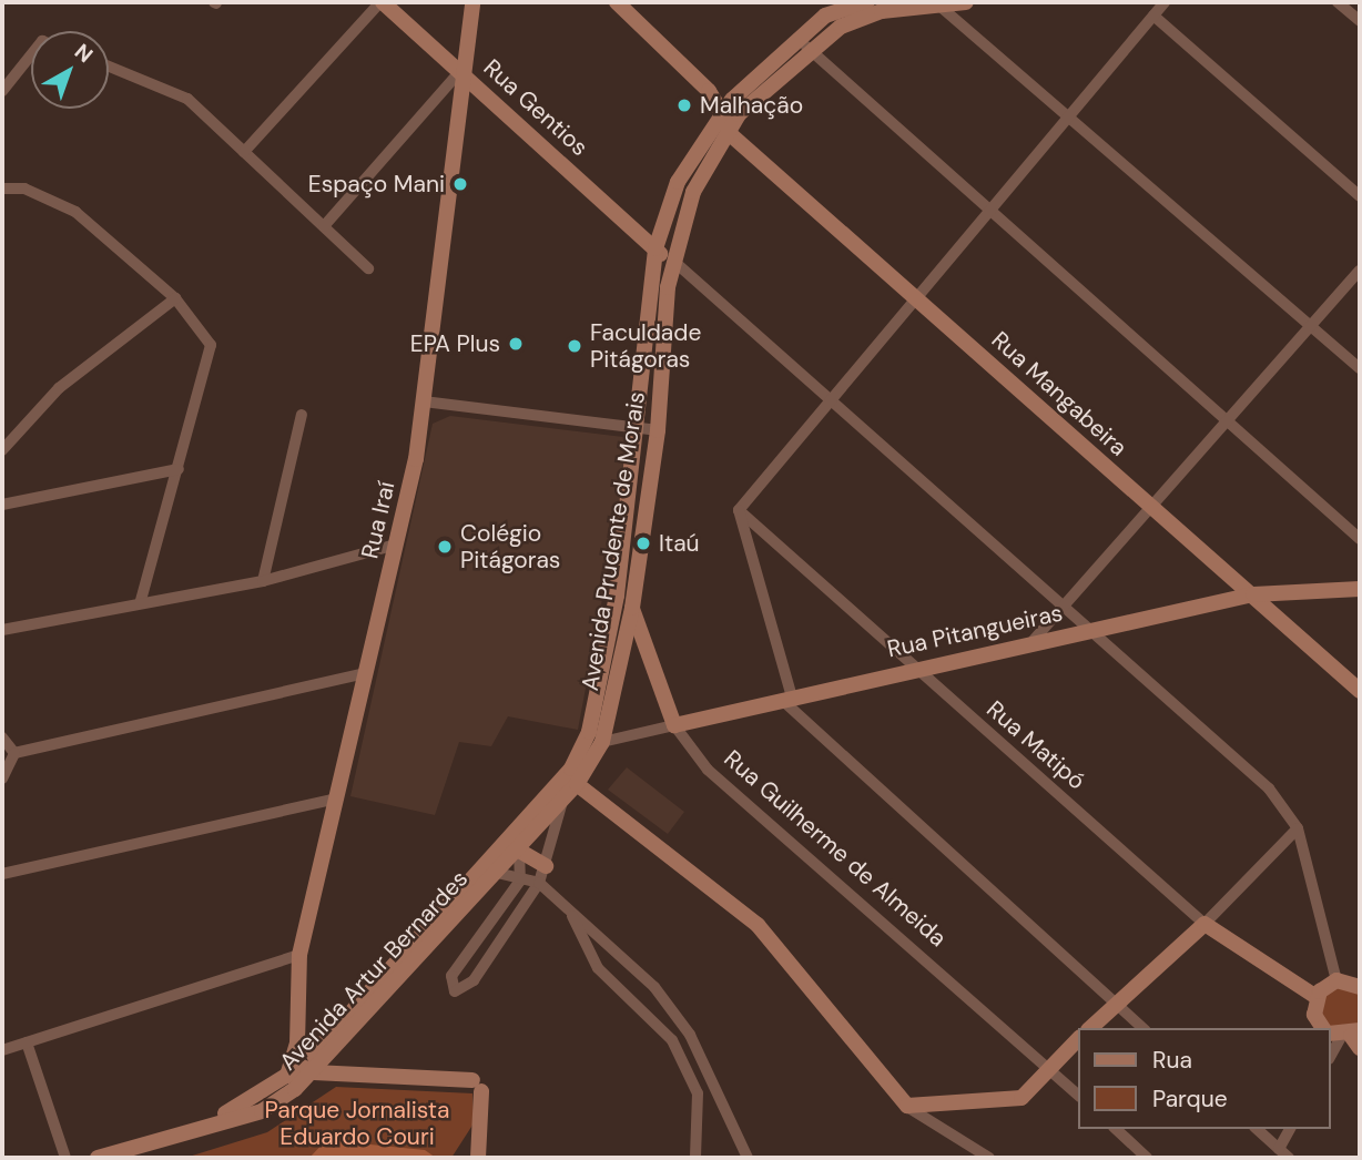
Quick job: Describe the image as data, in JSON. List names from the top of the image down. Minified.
{"streets":{"street":["Rua Gentios","Rua Mangabeira","Rua Iraí","Avenida Prudente de Morais","Rua Pitangueiras","Rua Matipó","Rua Guilherme de Almeida","Avenida Artur Bernardes"]},"crossings":[["Rua Gentios","Rua Iraí"],["Rua Gentios","Avenida Prudente de Morais"],["Rua Mangabeira","Avenida Prudente de Morais"],["Rua Mangabeira","Rua Pitangueiras"],["Rua Iraí","Avenida Artur Bernardes"],["Avenida Prudente de Morais","Rua Pitangueiras"],["Avenida Prudente de Morais","Rua Guilherme de Almeida"],["Avenida Prudente de Morais","Avenida Artur Bernardes"],["Rua Pitangueiras","Rua Matipó"],["Rua Pitangueiras","Rua Guilherme de Almeida"]],"parks":["Parque Jornalista Eduardo Couri"],"places":["Malhação","Espaço Mani","EPA Plus","Faculdade Pitágoras","Itaú","Colégio Pitágoras"],"legend":["Rua","Parque"],"north":"top right"}
